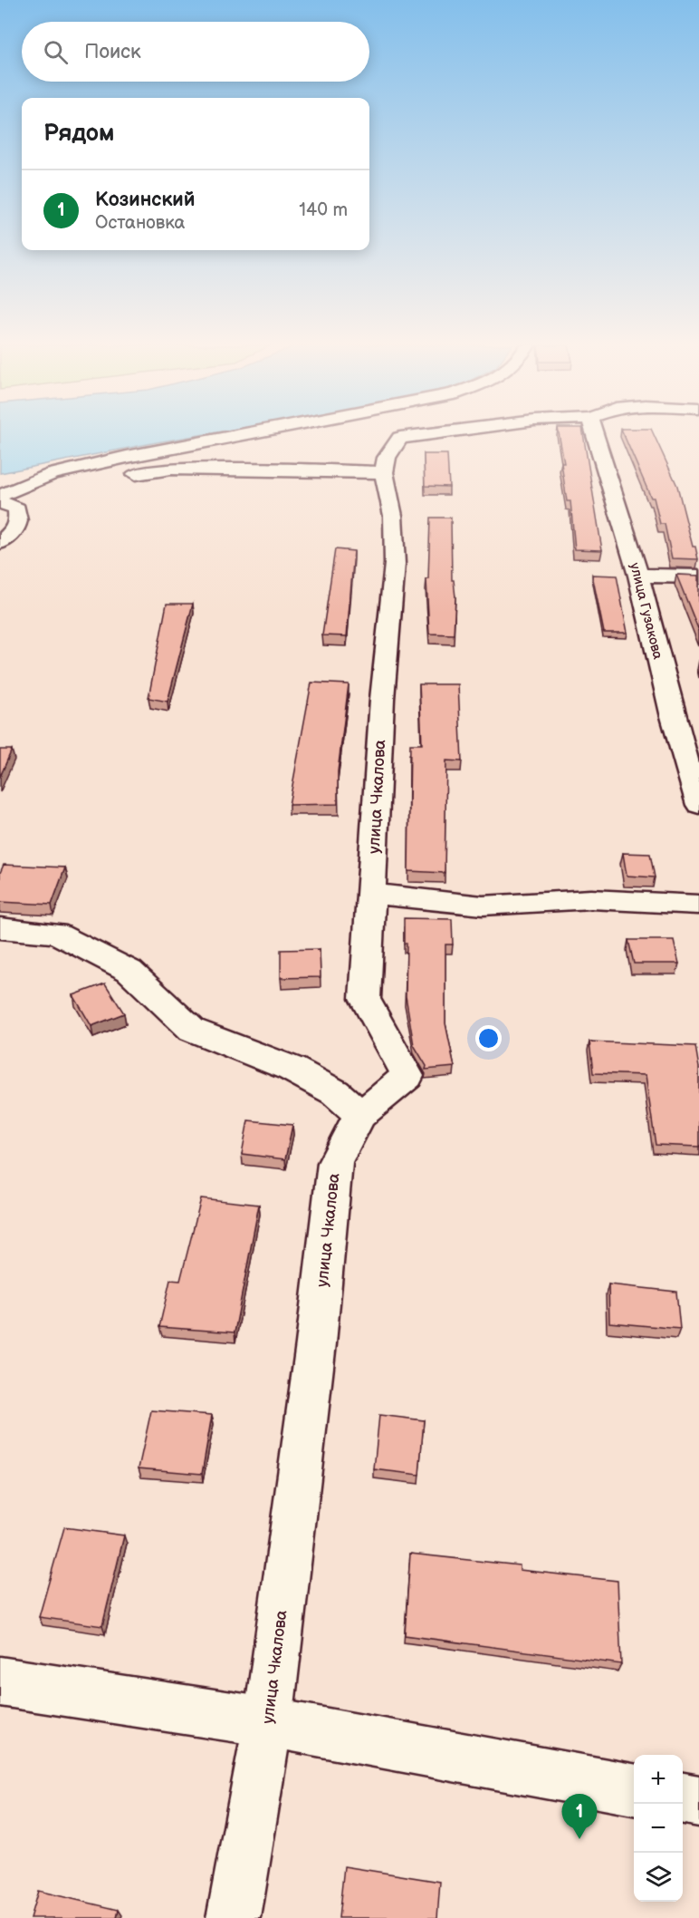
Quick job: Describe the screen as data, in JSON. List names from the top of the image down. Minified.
{"streets":{"street":["улица Гузакова","улица Чкалова"]},"page":{"search":"Поиск","heading":"Рядом","list":[{"mark":"1","name":"Козинский","note":"Остановка","value":"140 m"}],"map_buttons":["+","−"],"pins":"1"}}
